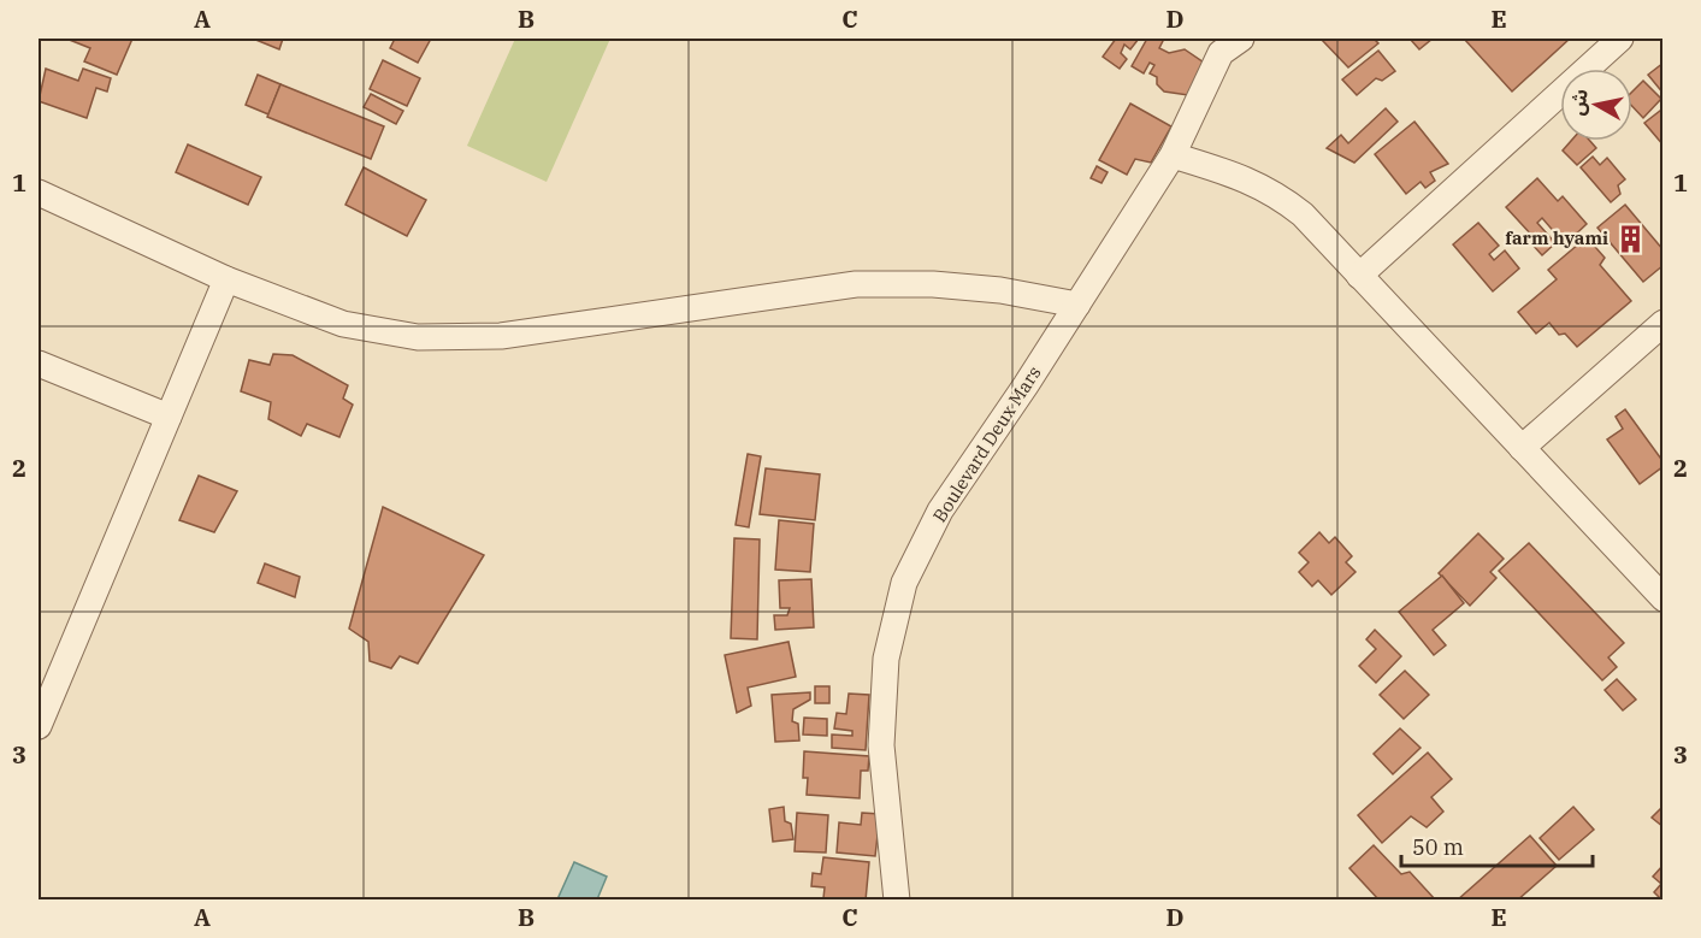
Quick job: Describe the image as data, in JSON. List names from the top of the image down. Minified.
{"streets":{"street":["Boulevard Deux Mars"]},"places":{"building":["farm hyami"]},"scale_bar":"50 m","north":"left","grid":{"columns":["A","B","C","D","E"],"rows":["1","2","3"]}}
